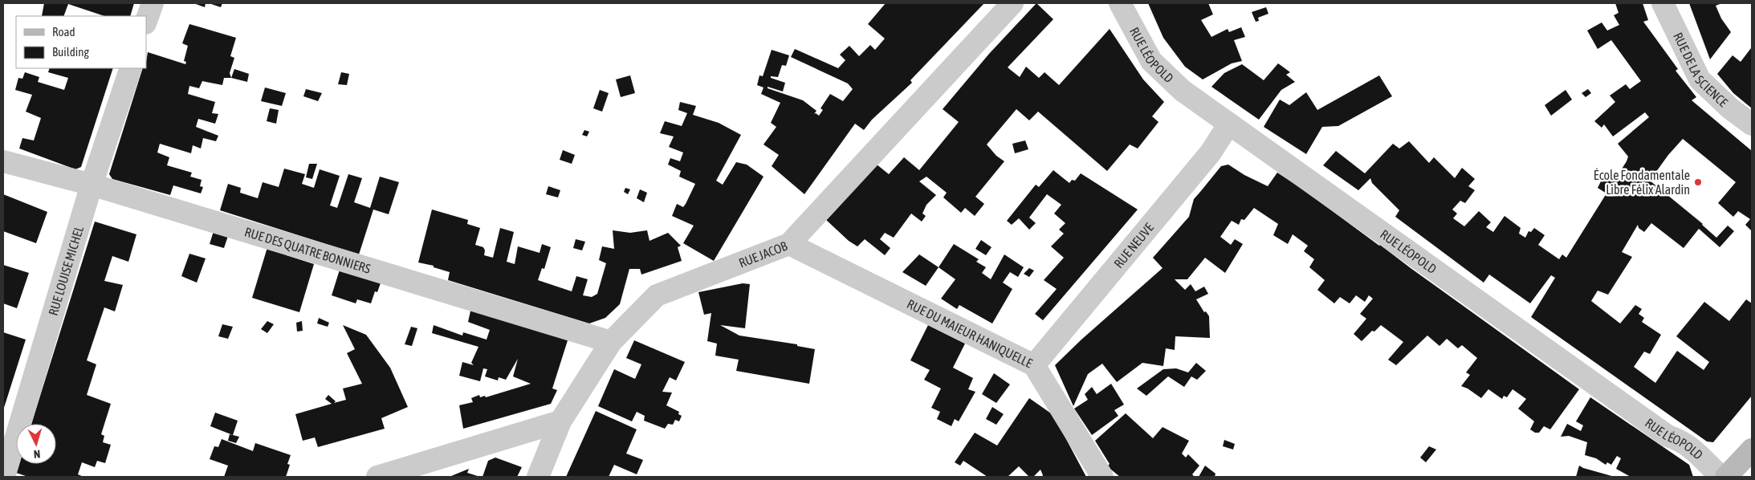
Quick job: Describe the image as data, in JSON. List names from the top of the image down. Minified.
{"streets":{"street":["RUE LÉOPOLD","RUE DE LA SCIENCE","RUE NEUVE","RUE DES QUATRE BONNIERS","RUE JACOB","RUE LOUISE MICHEL","RUE DU MAIEUR HANIQUELLE"]},"crossings":[["RUE LÉOPOLD","RUE NEUVE"],["RUE NEUVE","RUE DU MAIEUR HANIQUELLE"],["RUE DES QUATRE BONNIERS","RUE JACOB"],["RUE DES QUATRE BONNIERS","RUE LOUISE MICHEL"],["RUE JACOB","RUE DU MAIEUR HANIQUELLE"]],"places":["École Fondamentale Libre Félix Alardin"],"legend":["Road","Building"],"north":"bottom"}
